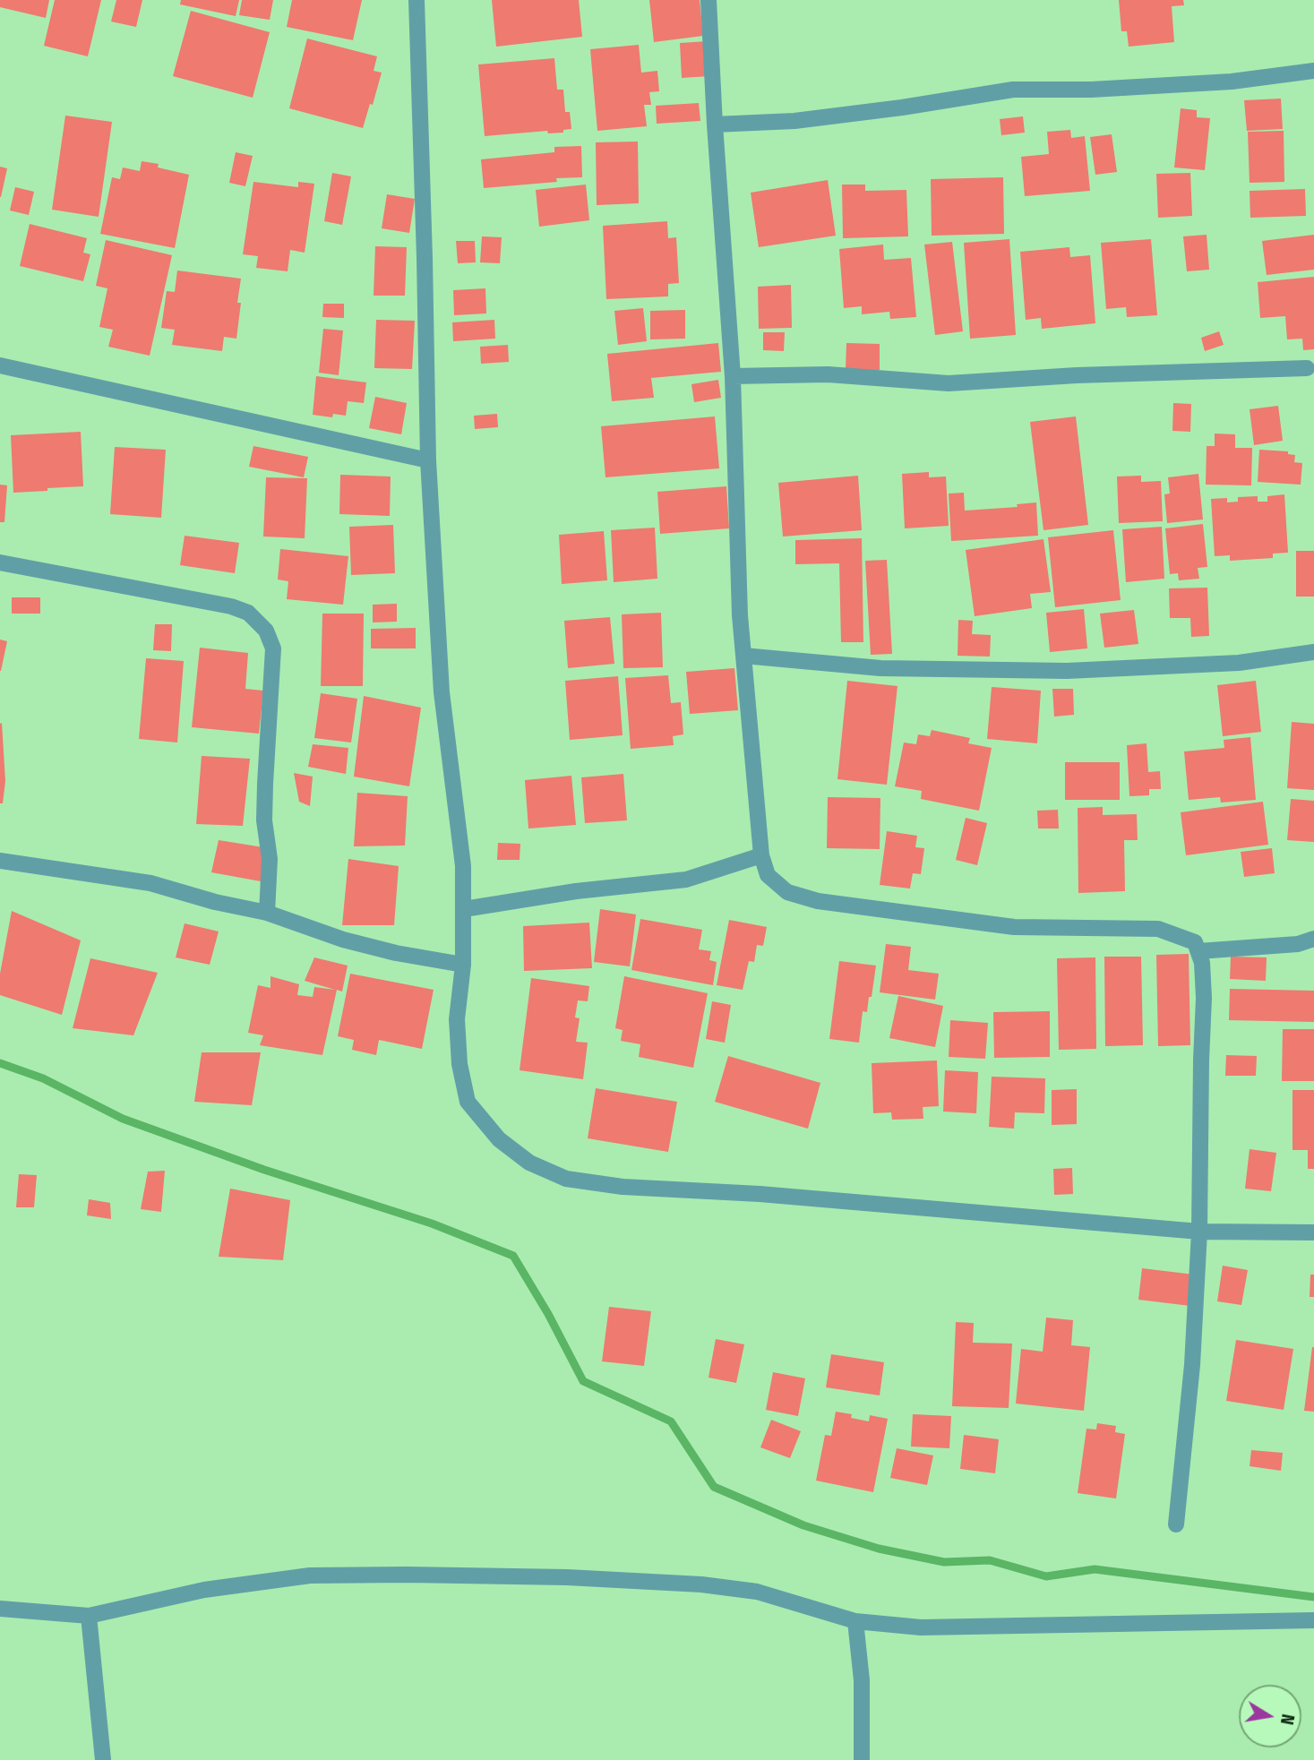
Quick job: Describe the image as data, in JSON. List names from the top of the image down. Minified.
{"north":"right"}
